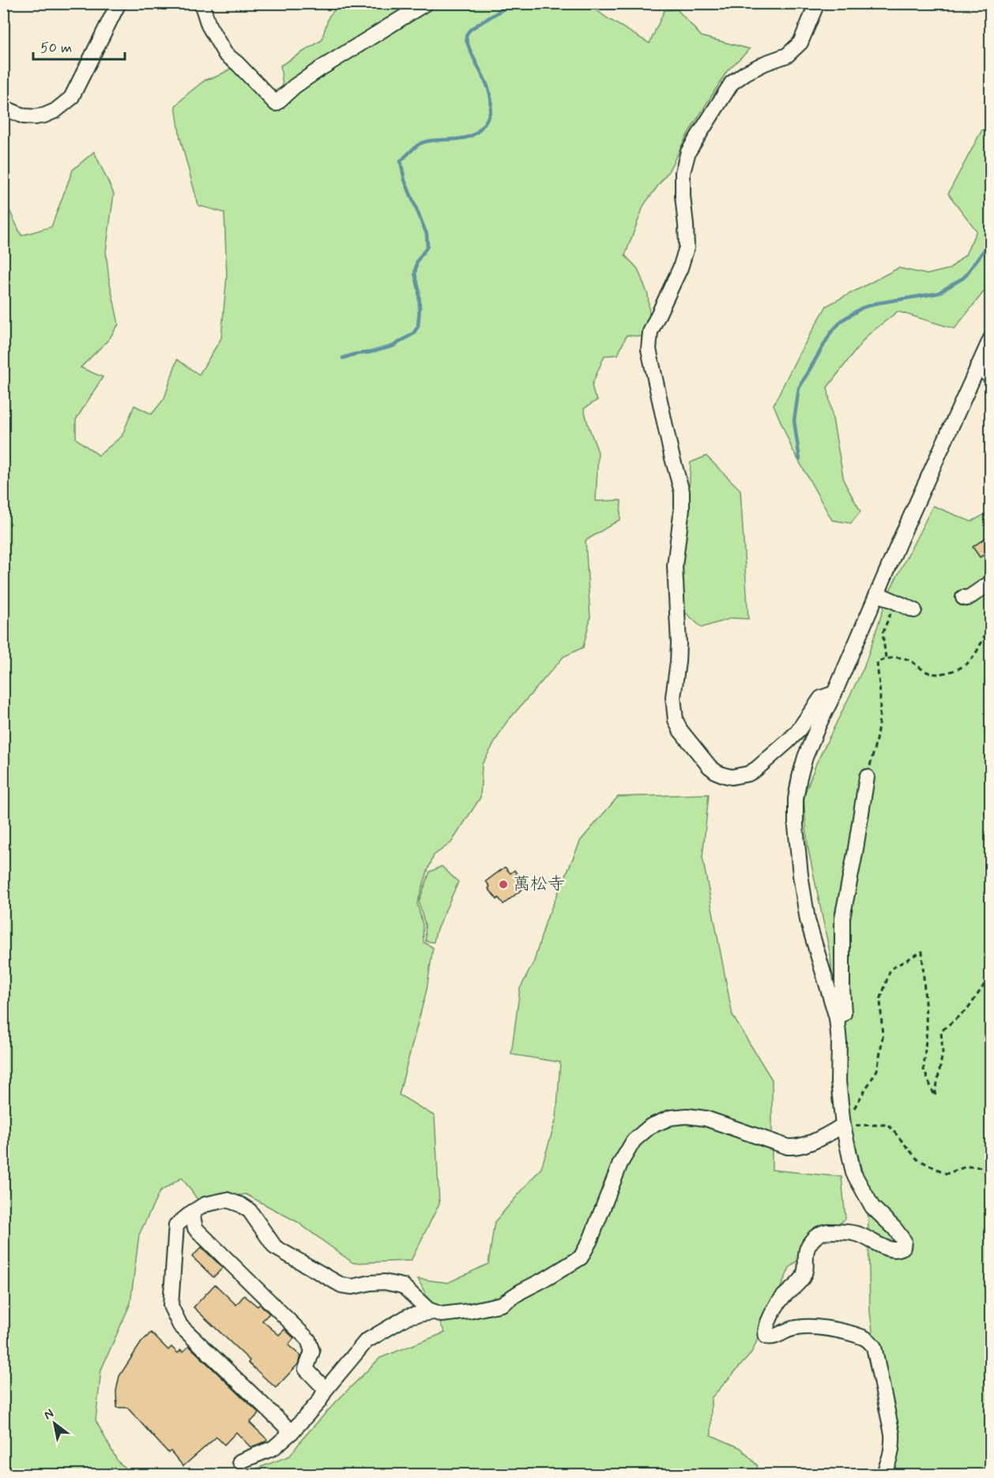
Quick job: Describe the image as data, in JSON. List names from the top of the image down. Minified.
{"places":["萬松寺"],"scale_bar":"50 m","north":"top left"}
